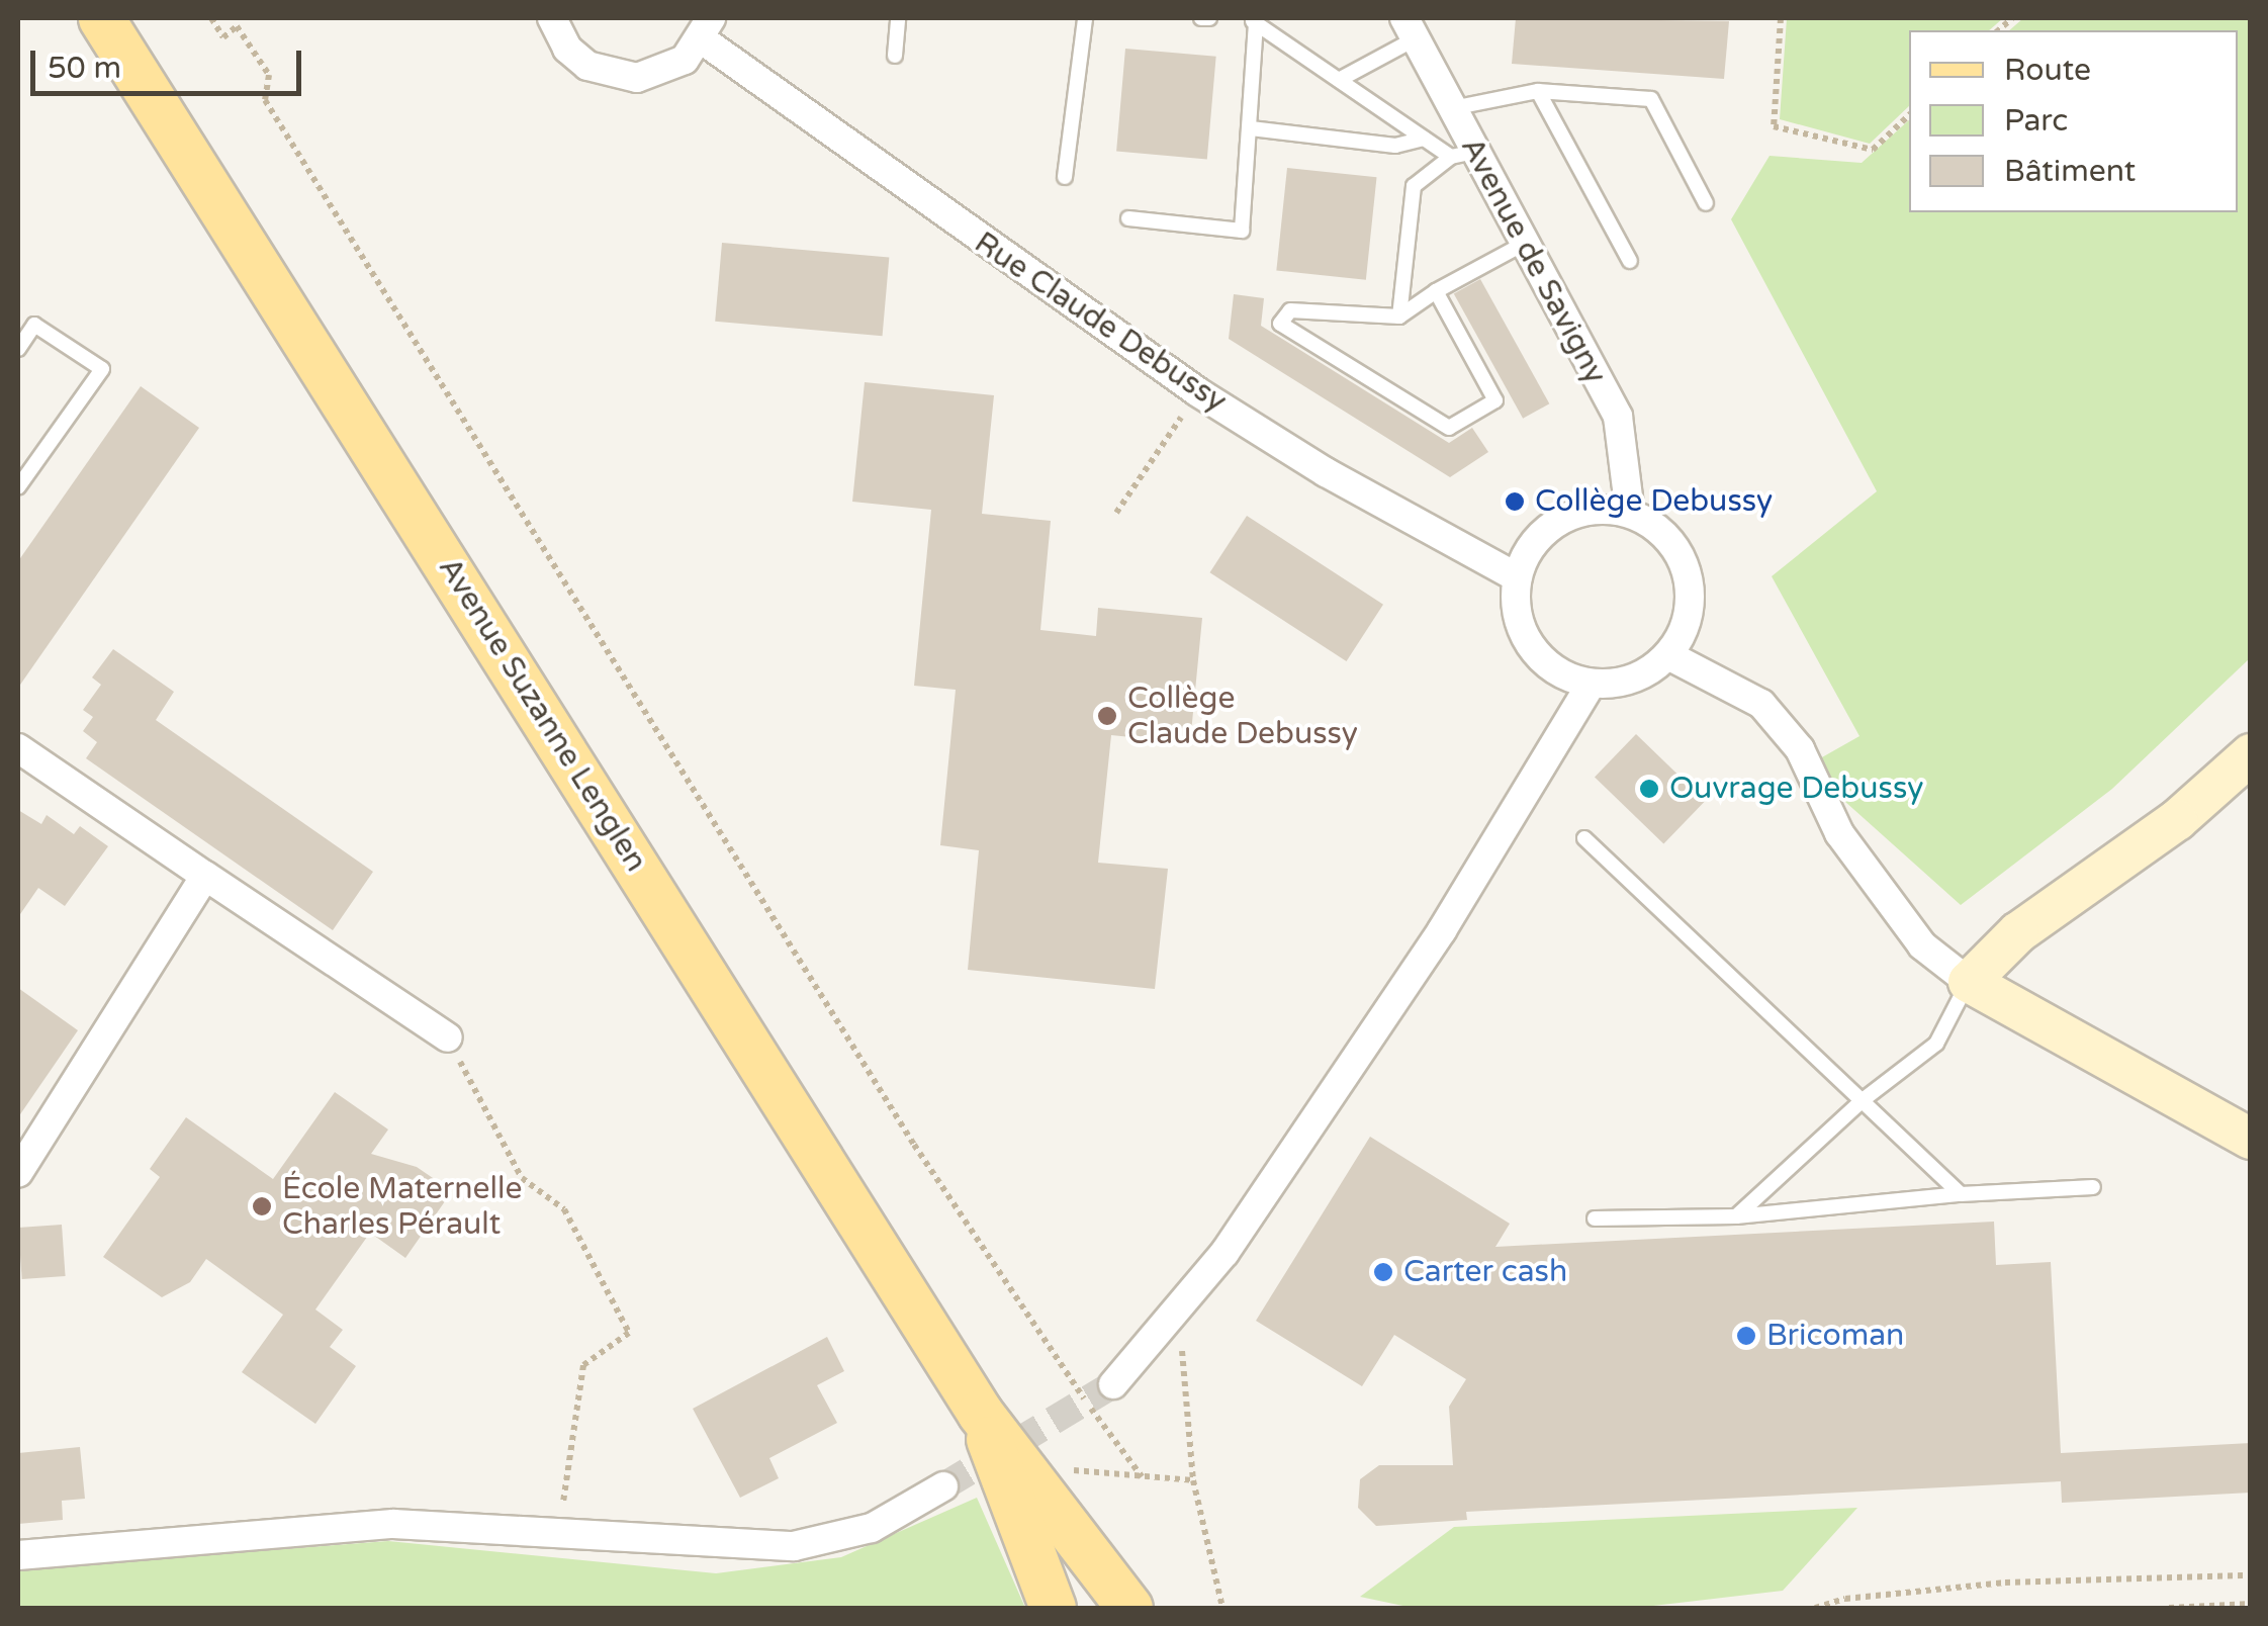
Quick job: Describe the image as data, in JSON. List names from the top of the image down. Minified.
{"streets":{"main road":["Avenue Suzanne Lenglen"],"street":["Avenue de Savigny","Rue Claude Debussy"]},"crossings":[["Avenue de Savigny","Rue Claude Debussy"]],"places":["Collège Debussy","Collège Claude Debussy","Ouvrage Debussy","École Maternelle Charles Pérault","Carter cash","Bricoman"],"legend":["Route","Parc","Bâtiment"],"scale_bar":"50 m"}
